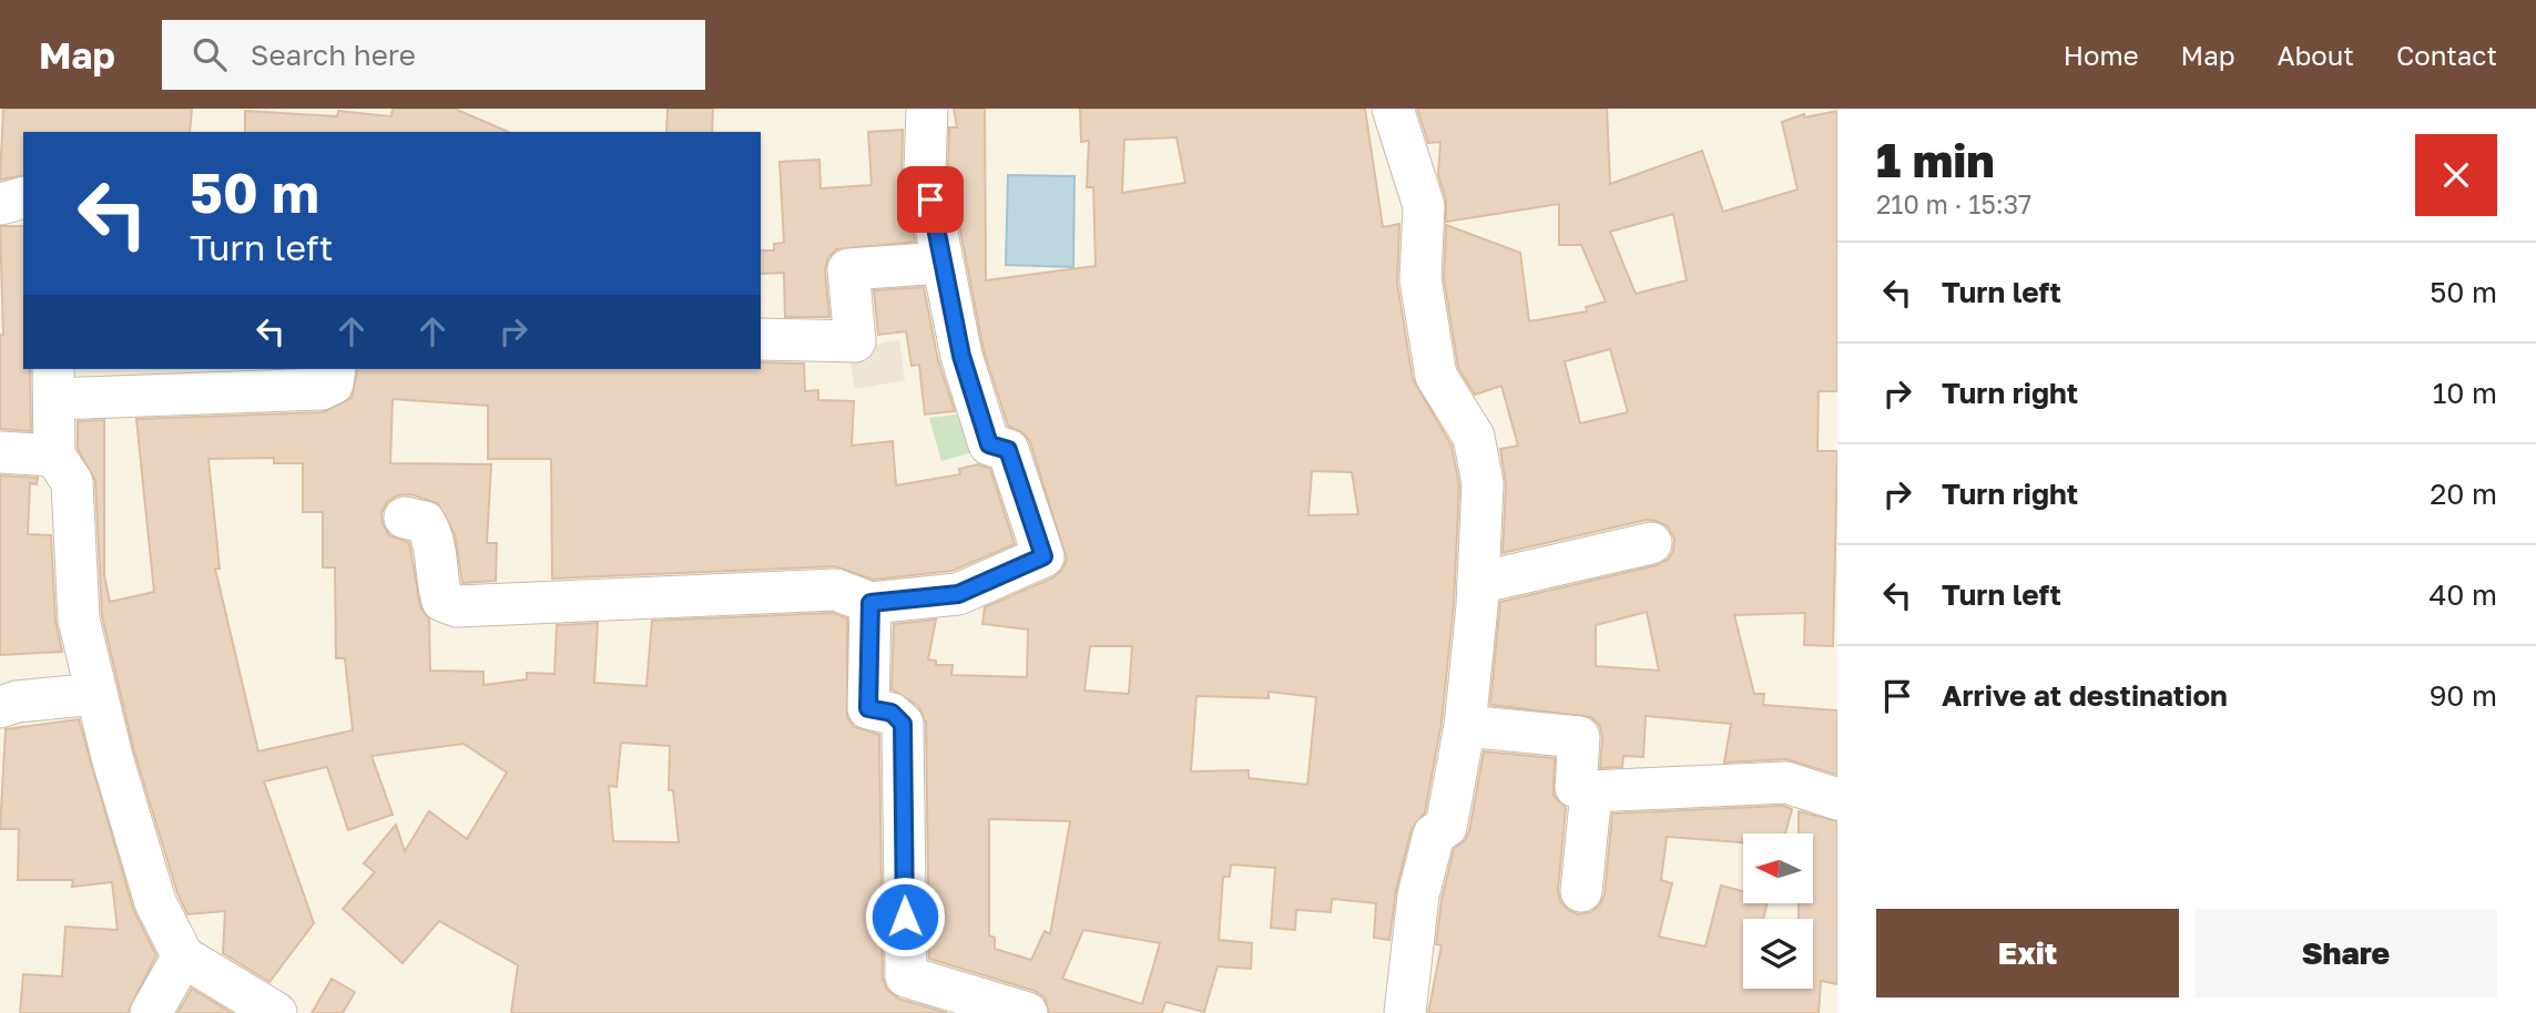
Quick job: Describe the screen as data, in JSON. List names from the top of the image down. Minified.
{"north":"left","page":{"header":"Map","search":"Search here","nav":["Home","Map","About","Contact"],"heading":["1 min","210 m · 15:37"],"turn":["50 m","Turn left"],"list":[{"name":"Turn left","value":"50 m"},{"name":"Turn right","value":"10 m"},{"name":"Turn right","value":"20 m"},{"name":"Turn left","value":"40 m"},{"name":"Arrive at destination","value":"90 m"}],"buttons":["Exit","Share"]}}
